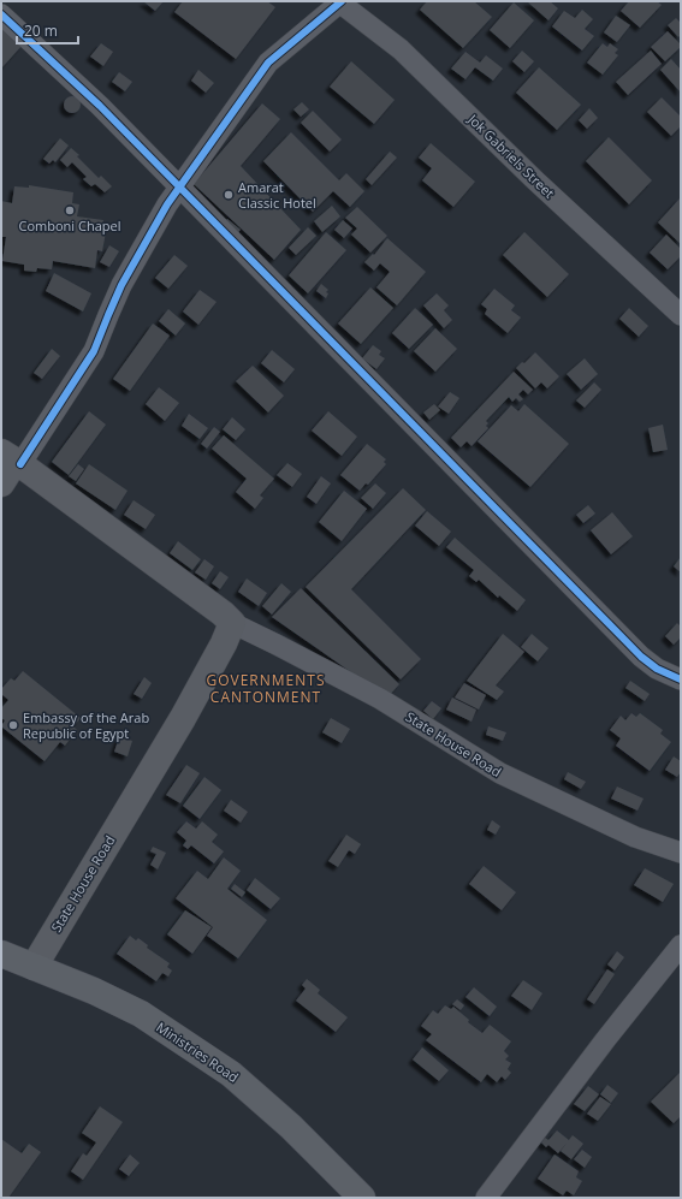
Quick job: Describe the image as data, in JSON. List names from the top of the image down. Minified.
{"streets":{"main road":["State House Road","Ministries Road"],"street":["Jok Gabriels Street"]},"crossings":[["State House Road","Ministries Road"]],"districts":["GOVERNMENTS CANTONMENT"],"places":["Amarat Classic Hotel","Comboni Chapel","Embassy of the Arab Republic of Egypt"],"scale_bar":"20 m"}
